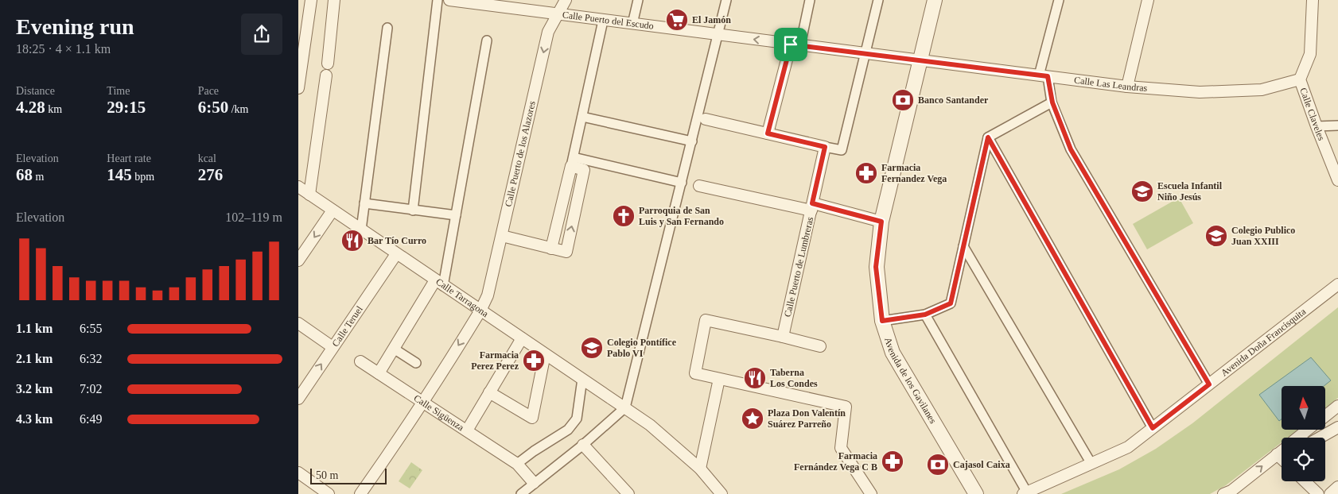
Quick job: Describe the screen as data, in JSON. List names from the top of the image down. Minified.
{"streets":{"street":["Calle Puerto del Escudo","Calle Las Leandras","Calle Claveles","Calle Puerto de los Alazores","Calle Puerto de Lumbreras","Calle Tarragona","Calle Teruel","Avenida Doña Francisquita","Avenida de los Gavilanes","Calle Sigüenza"]},"crossings":[["Calle Puerto del Escudo","Calle Las Leandras"],["Calle Puerto del Escudo","Calle Puerto de los Alazores"],["Calle Puerto del Escudo","Avenida de los Gavilanes"],["Calle Las Leandras","Calle Claveles"],["Calle Las Leandras","Avenida de los Gavilanes"],["Calle Puerto de los Alazores","Calle Tarragona"],["Calle Puerto de los Alazores","Calle Sigüenza"],["Calle Tarragona","Calle Teruel"]],"one_way":["Calle Teruel"],"places":{"supermarket":["El Jamón"],"bank":["Banco Santander","Cajasol Caixa"],"pharmacy":["Farmacia Fernandez Vega","Farmacia Perez Perez","Farmacia Fernández Vega C B"],"school or university":["Escuela Infantil Niño Jesús","Colegio Publico Juan XXIII","Colegio Pontífice Pablo VI"],"church":["Parroquia de San Luis y San Fernando"],"restaurant":["Bar Tío Curro","Taberna Los Condes"],"place":["Plaza Don Valentín Suárez Parreño"]},"scale_bar":"50 m","north":"top","page":{"heading":["Evening run","18:25 · 4 × 1.1 km"],"stats":[["Distance","4.28 km"],["Time","29:15"],["Pace","6:50 /km"],["Elevation","68 m"],["Heart rate","145 bpm"],["kcal","276"]],"chart":["Elevation","102–119 m"],"list":[{"name":"1.1 km","note":"6:55"},{"name":"2.1 km","note":"6:32"},{"name":"3.2 km","note":"7:02"},{"name":"4.3 km","note":"6:49"}],"scale":"50 m"}}
